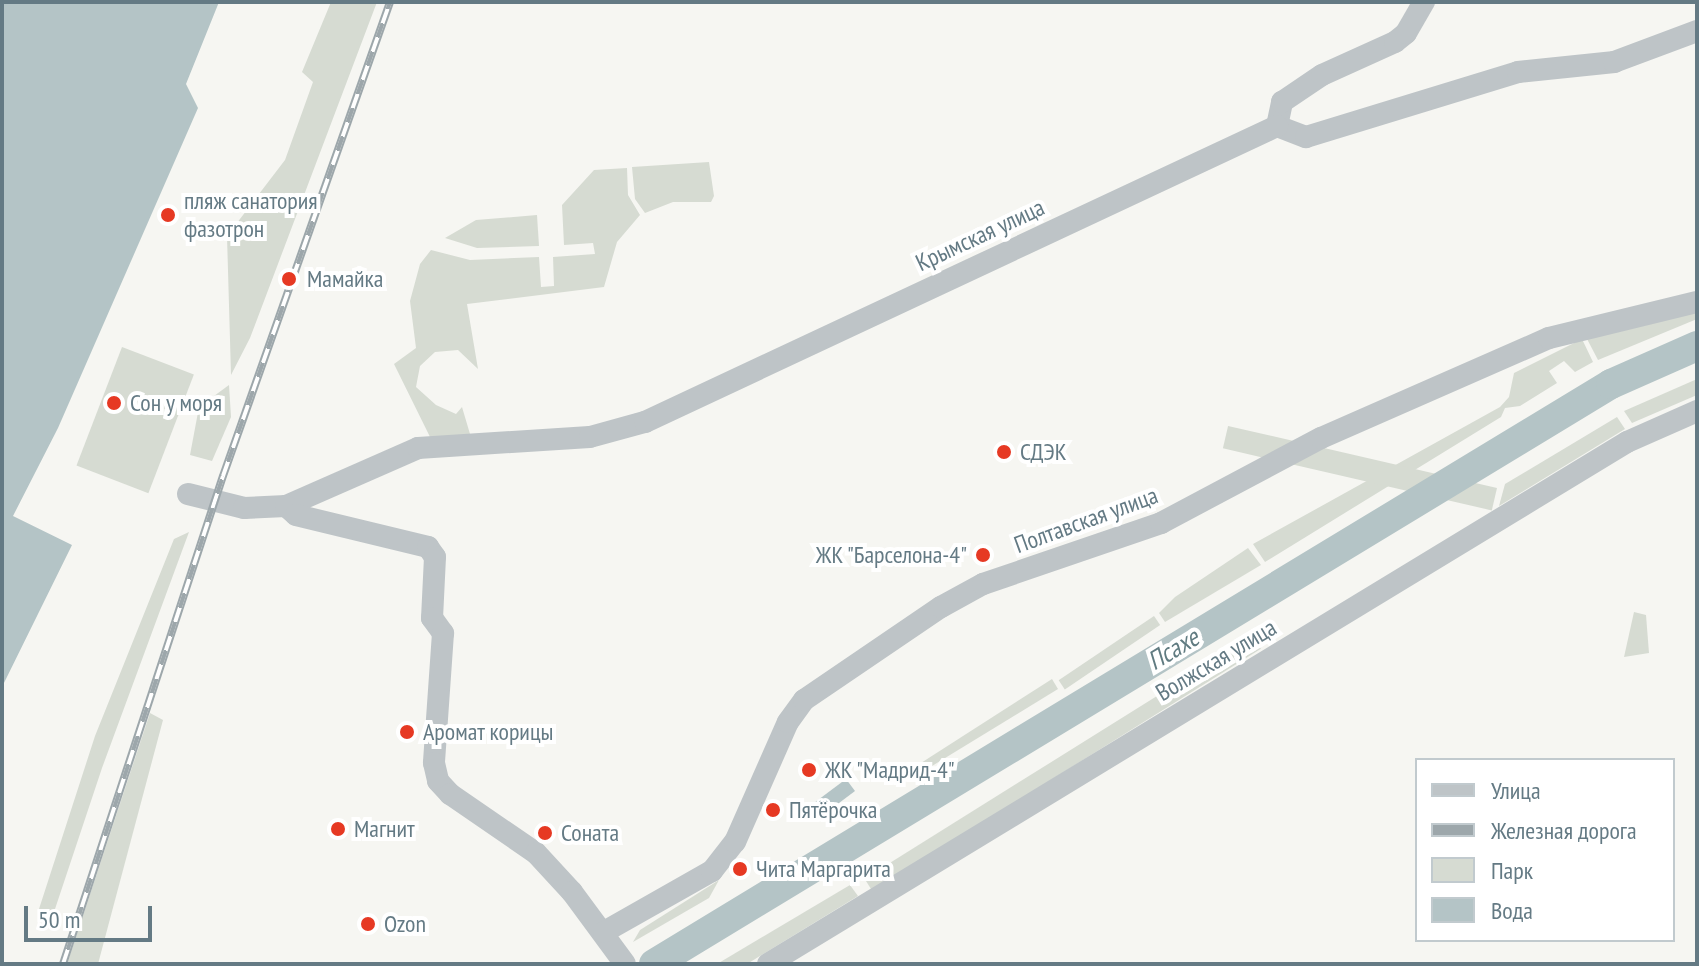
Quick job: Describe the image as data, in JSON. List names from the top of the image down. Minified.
{"streets":{"street":["Крымская улица","Полтавская улица","Волжская улица"]},"crossings":[["Крымская улица","Полтавская улица"]],"water":["Псахе"],"places":["пляж санатория фазотрон","Мамайка","Сон у моря","СДЭК","ЖК \"Барселона-4\"","Аромат корицы","ЖК \"Мадрид-4\"","Пятёрочка","Магнит","Соната","Чита Маргарита","Ozon"],"legend":["Улица","Железная дорога","Парк","Вода"],"scale_bar":"50 m"}
